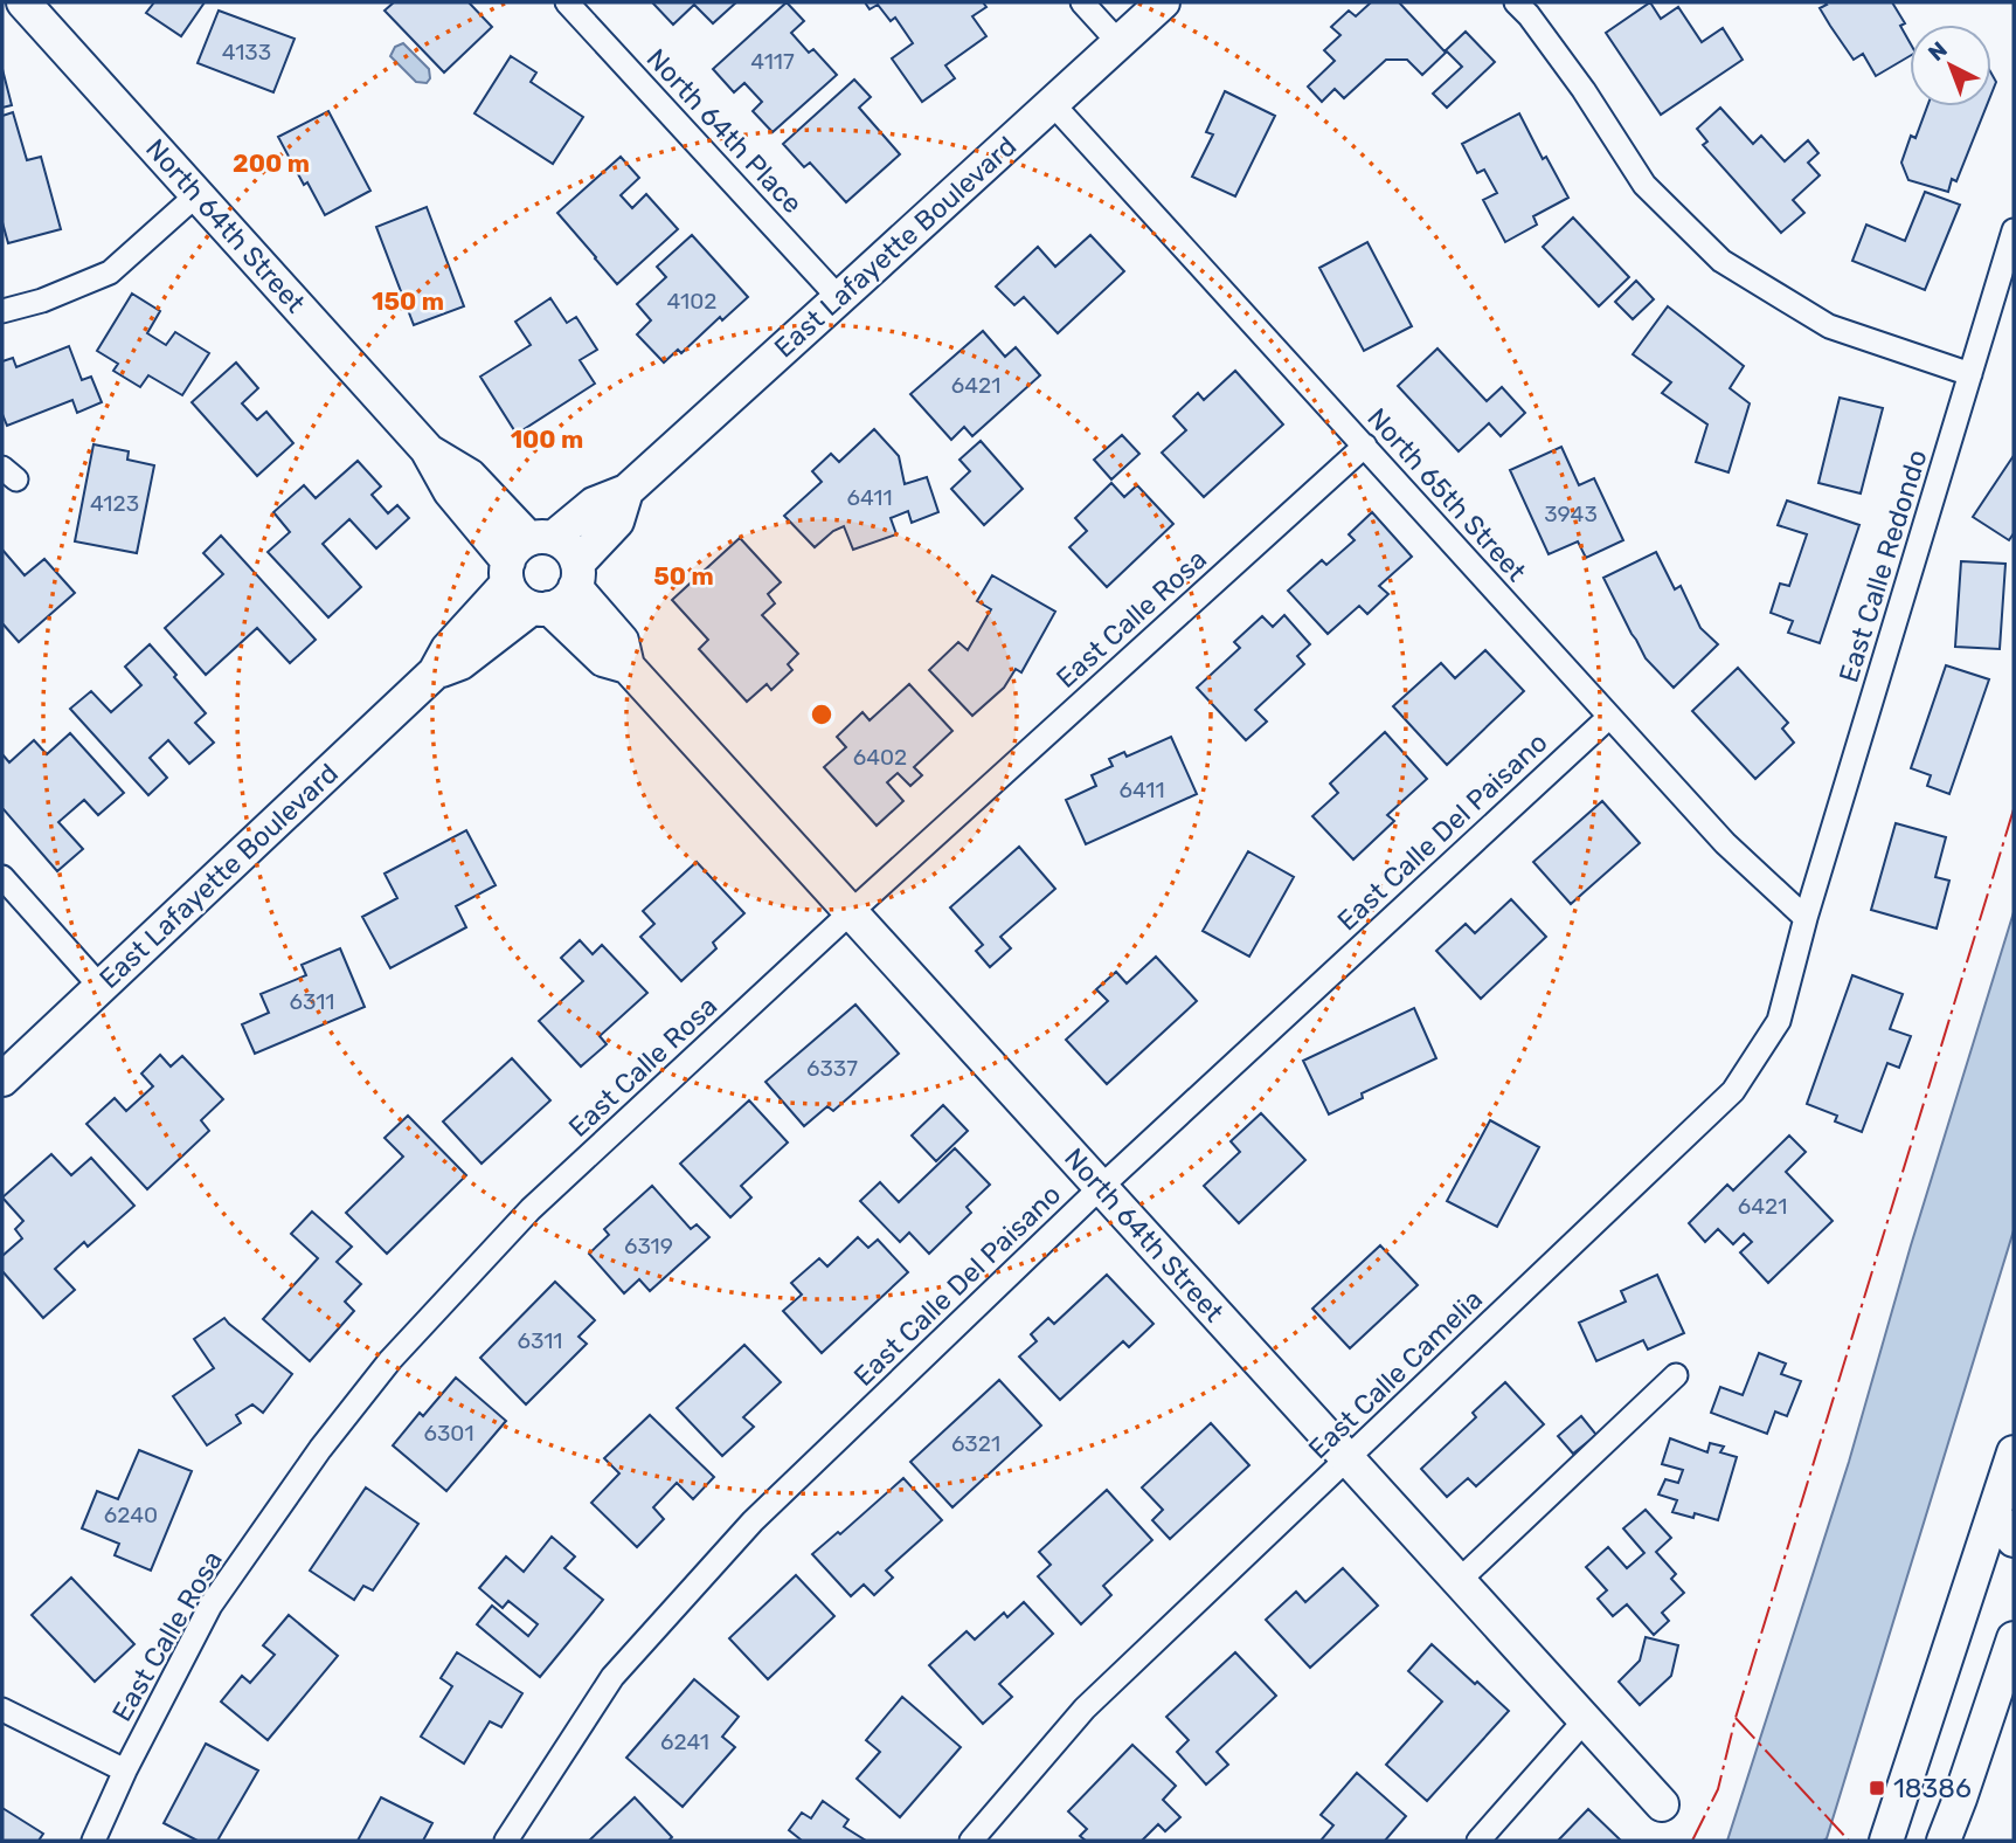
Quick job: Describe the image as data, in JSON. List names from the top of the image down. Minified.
{"streets":{"street":["North 64th Place","North 64th Street","East Lafayette Boulevard","North 65th Street","East Calle Redondo","East Calle Rosa","East Calle Del Paisano","East Calle Camelia"]},"crossings":[["North 64th Place","East Lafayette Boulevard"],["North 64th Street","East Lafayette Boulevard"],["North 64th Street","East Calle Rosa"],["North 64th Street","East Calle Del Paisano"],["North 64th Street","East Calle Camelia"],["East Lafayette Boulevard","North 65th Street"],["North 65th Street","East Calle Redondo"],["North 65th Street","East Calle Rosa"],["North 65th Street","East Calle Del Paisano"],["North 65th Street","East Calle Camelia"],["East Calle Redondo","East Calle Camelia"]],"places":{"transit":["18386"]},"house_numbers":["4133","4117","4102","6421","6411","4123","3943","6402","6411","6311","6337","6421","6319","6311","6301","6321","6240","6241"],"north":"top left","rings":["200 m","150 m","100 m","50 m"]}
